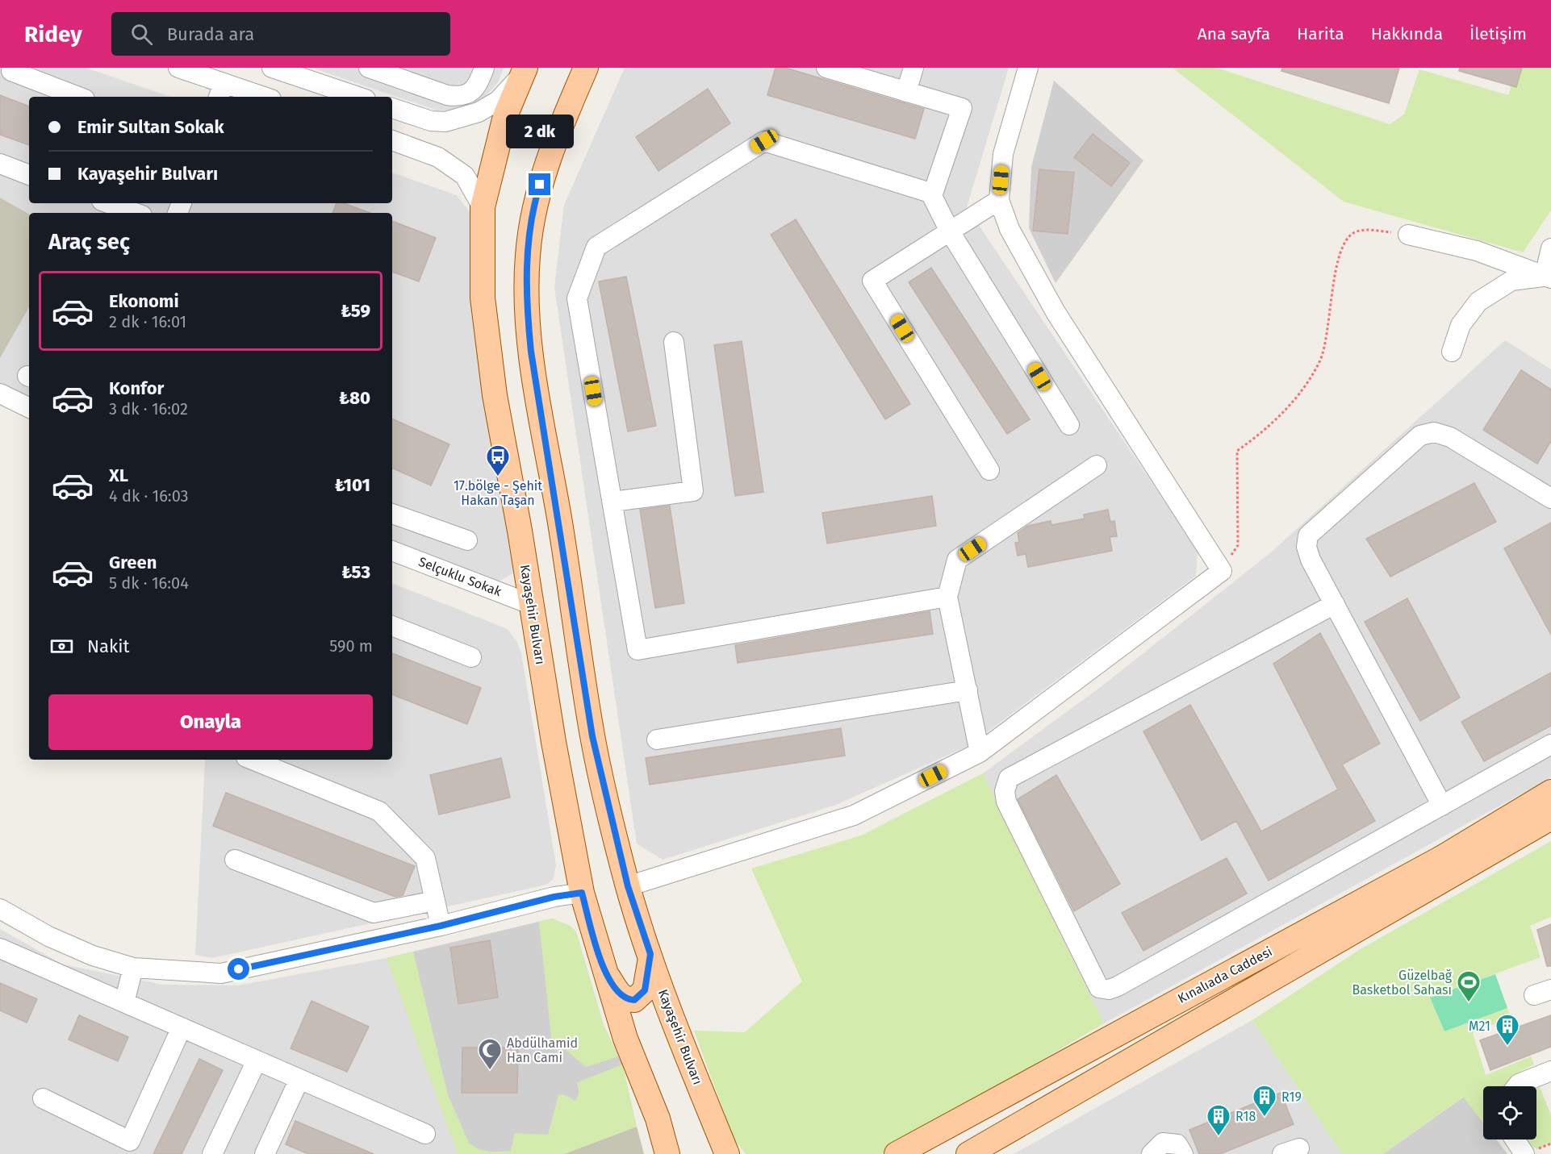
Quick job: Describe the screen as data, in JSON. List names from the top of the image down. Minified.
{"streets":{"main road":["Kayaşehir Bulvarı","Kınalıada Caddesi"],"street":["Selçuklu Sokak"]},"crossings":[["Selçuklu Sokak","Kayaşehir Bulvarı"]],"places":{"bus stop":["17.bölge - Şehit Hakan Taşan"],"sports":["Güzelbağ Basketbol Sahası"],"building":["M21","R19","R18"],"mosque":["Abdülhamid Han Cami"]},"page":{"header":"Ridey","search":"Burada ara","nav":["Ana sayfa","Harita","Hakkında","İletişim"],"banner":["Emir Sultan Sokak","Kayaşehir Bulvarı"],"bubble":"2 dk","heading":"Araç seç","list":[{"name":"Ekonomi","note":"2 dk · 16:01","value":"₺59"},{"name":"Konfor","note":"3 dk · 16:02","value":"₺80"},{"name":"XL","note":"4 dk · 16:03","value":"₺101"},{"name":"Green","note":"5 dk · 16:04","value":"₺53"}],"pay":["Nakit","590 m"],"buttons":"Onayla"}}
